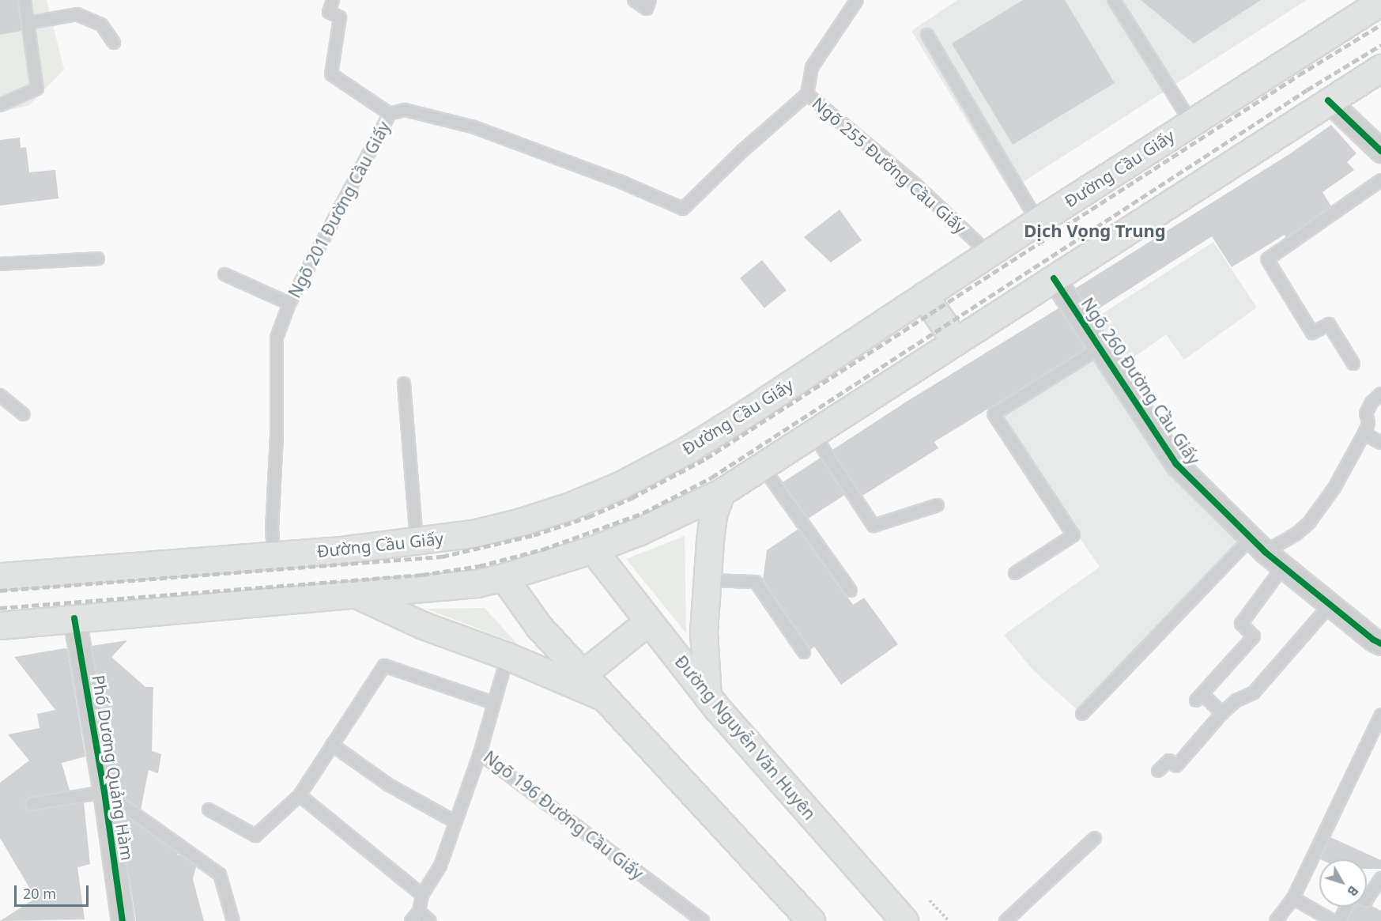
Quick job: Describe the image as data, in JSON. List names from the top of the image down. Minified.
{"streets":{"main road":["Đường Cầu Giấy","Đường Nguyễn Văn Huyên"],"street":["Ngõ 260 Đường Cầu Giấy","Phố Dương Quảng Hàm"],"lane":["Ngõ 255 Đường Cầu Giấy","Ngõ 201 Đường Cầu Giấy","Ngõ 196 Đường Cầu Giấy"]},"crossings":[["Ngõ 255 Đường Cầu Giấy","Đường Cầu Giấy"],["Ngõ 255 Đường Cầu Giấy","Ngõ 201 Đường Cầu Giấy"],["Đường Cầu Giấy","Ngõ 201 Đường Cầu Giấy"]],"districts":["Dịch Vọng Trung"],"scale_bar":"20 m","north":"bottom right"}
